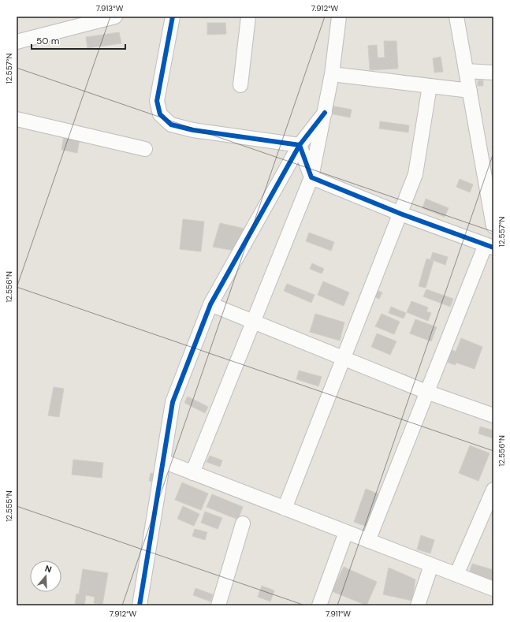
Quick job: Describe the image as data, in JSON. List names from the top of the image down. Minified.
{"scale_bar":"50 m","north":"top","coordinates":["7.913°W","7.912°W","12.557°N","12.556°N","12.555°N","7.911°W"]}
